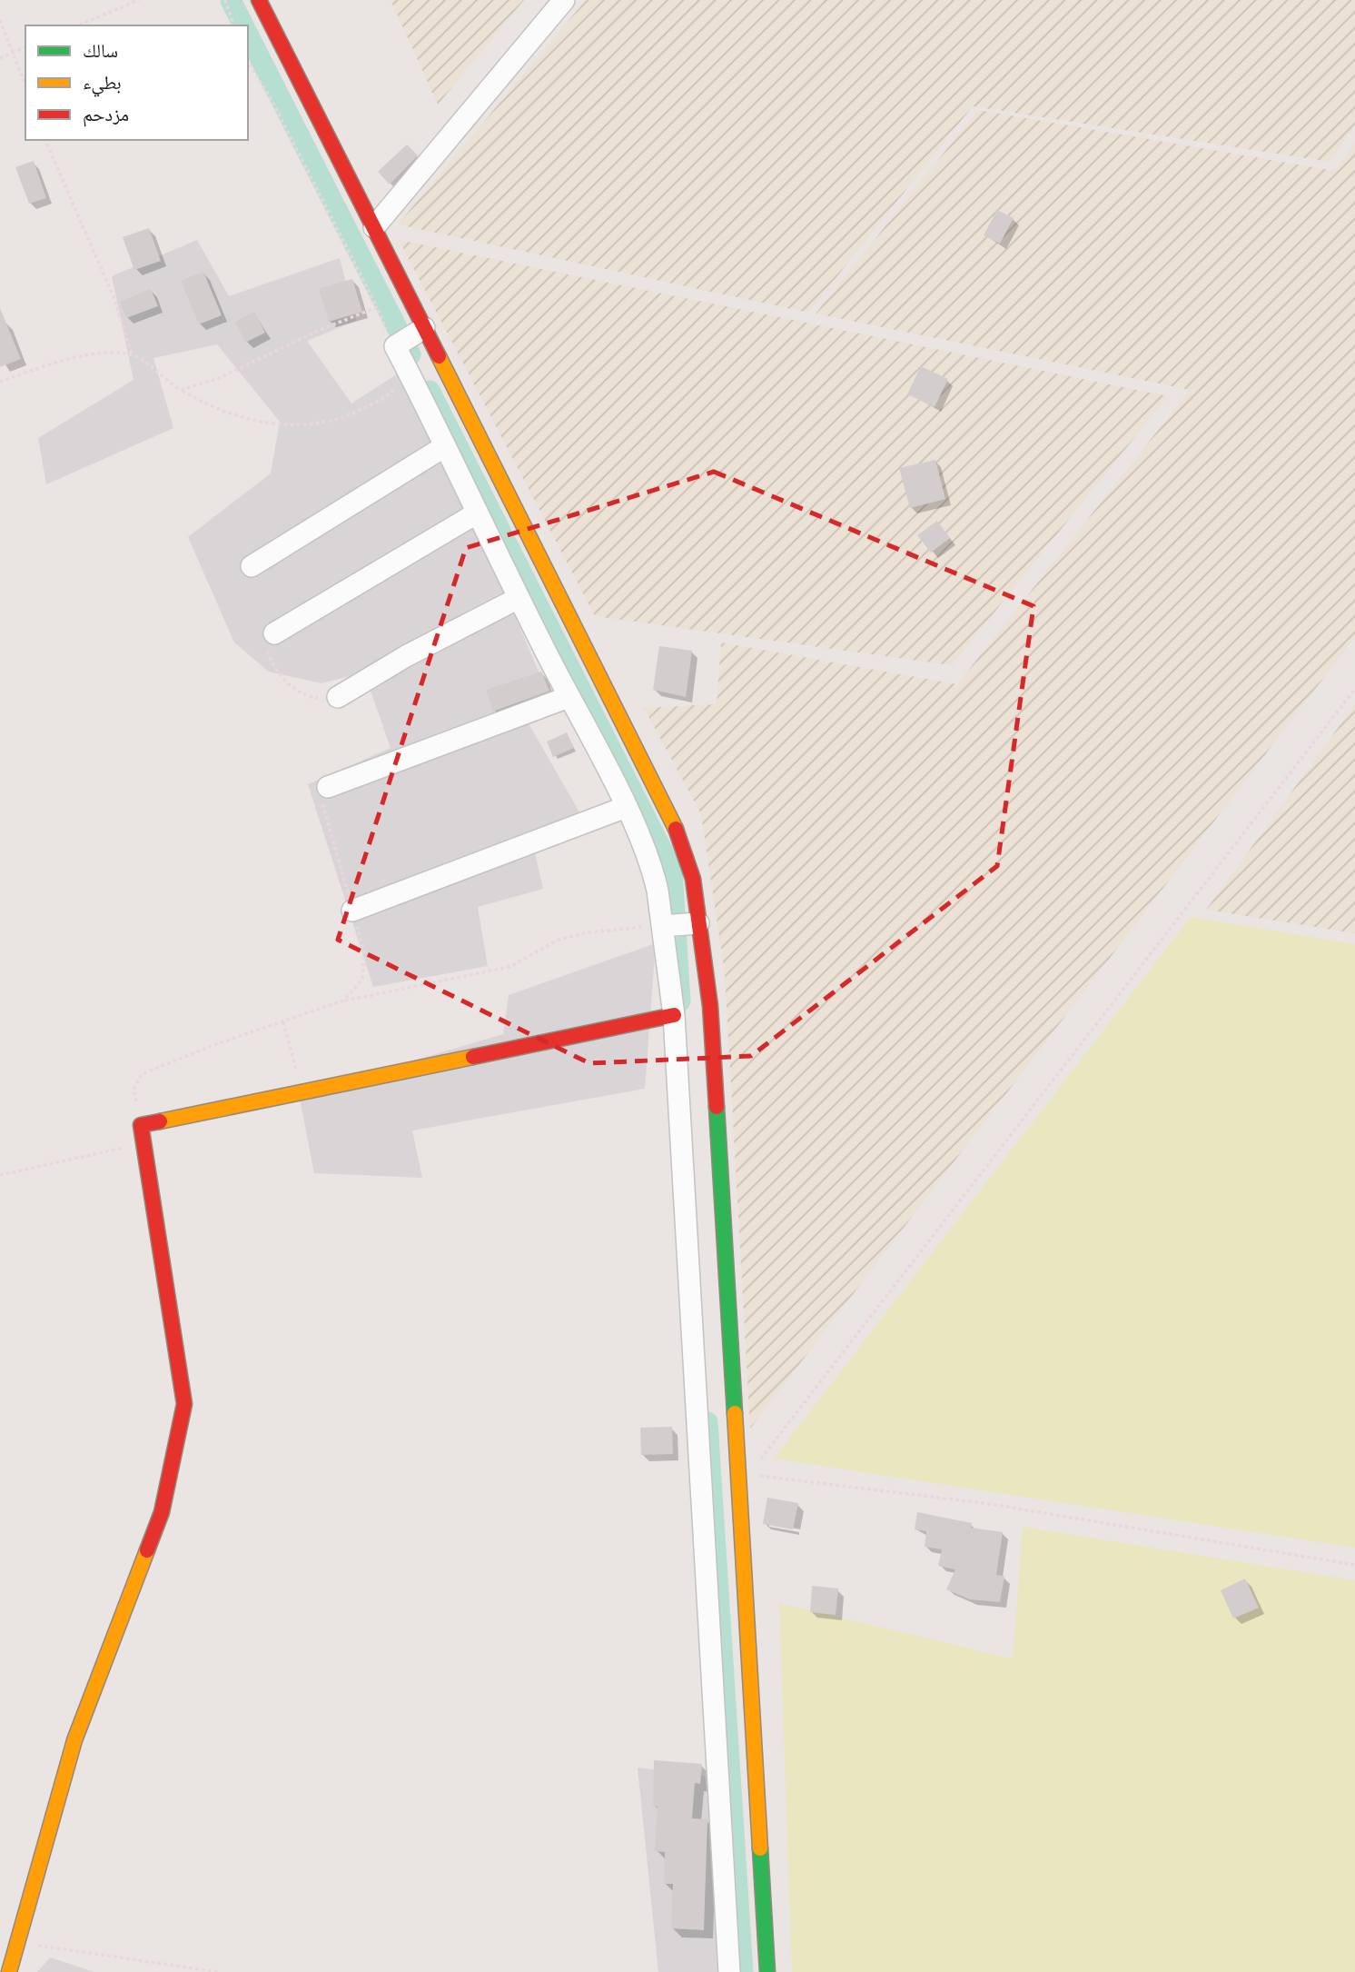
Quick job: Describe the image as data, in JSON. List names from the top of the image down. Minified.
{"legend":["سالك","بطيء","مزدحم"]}
